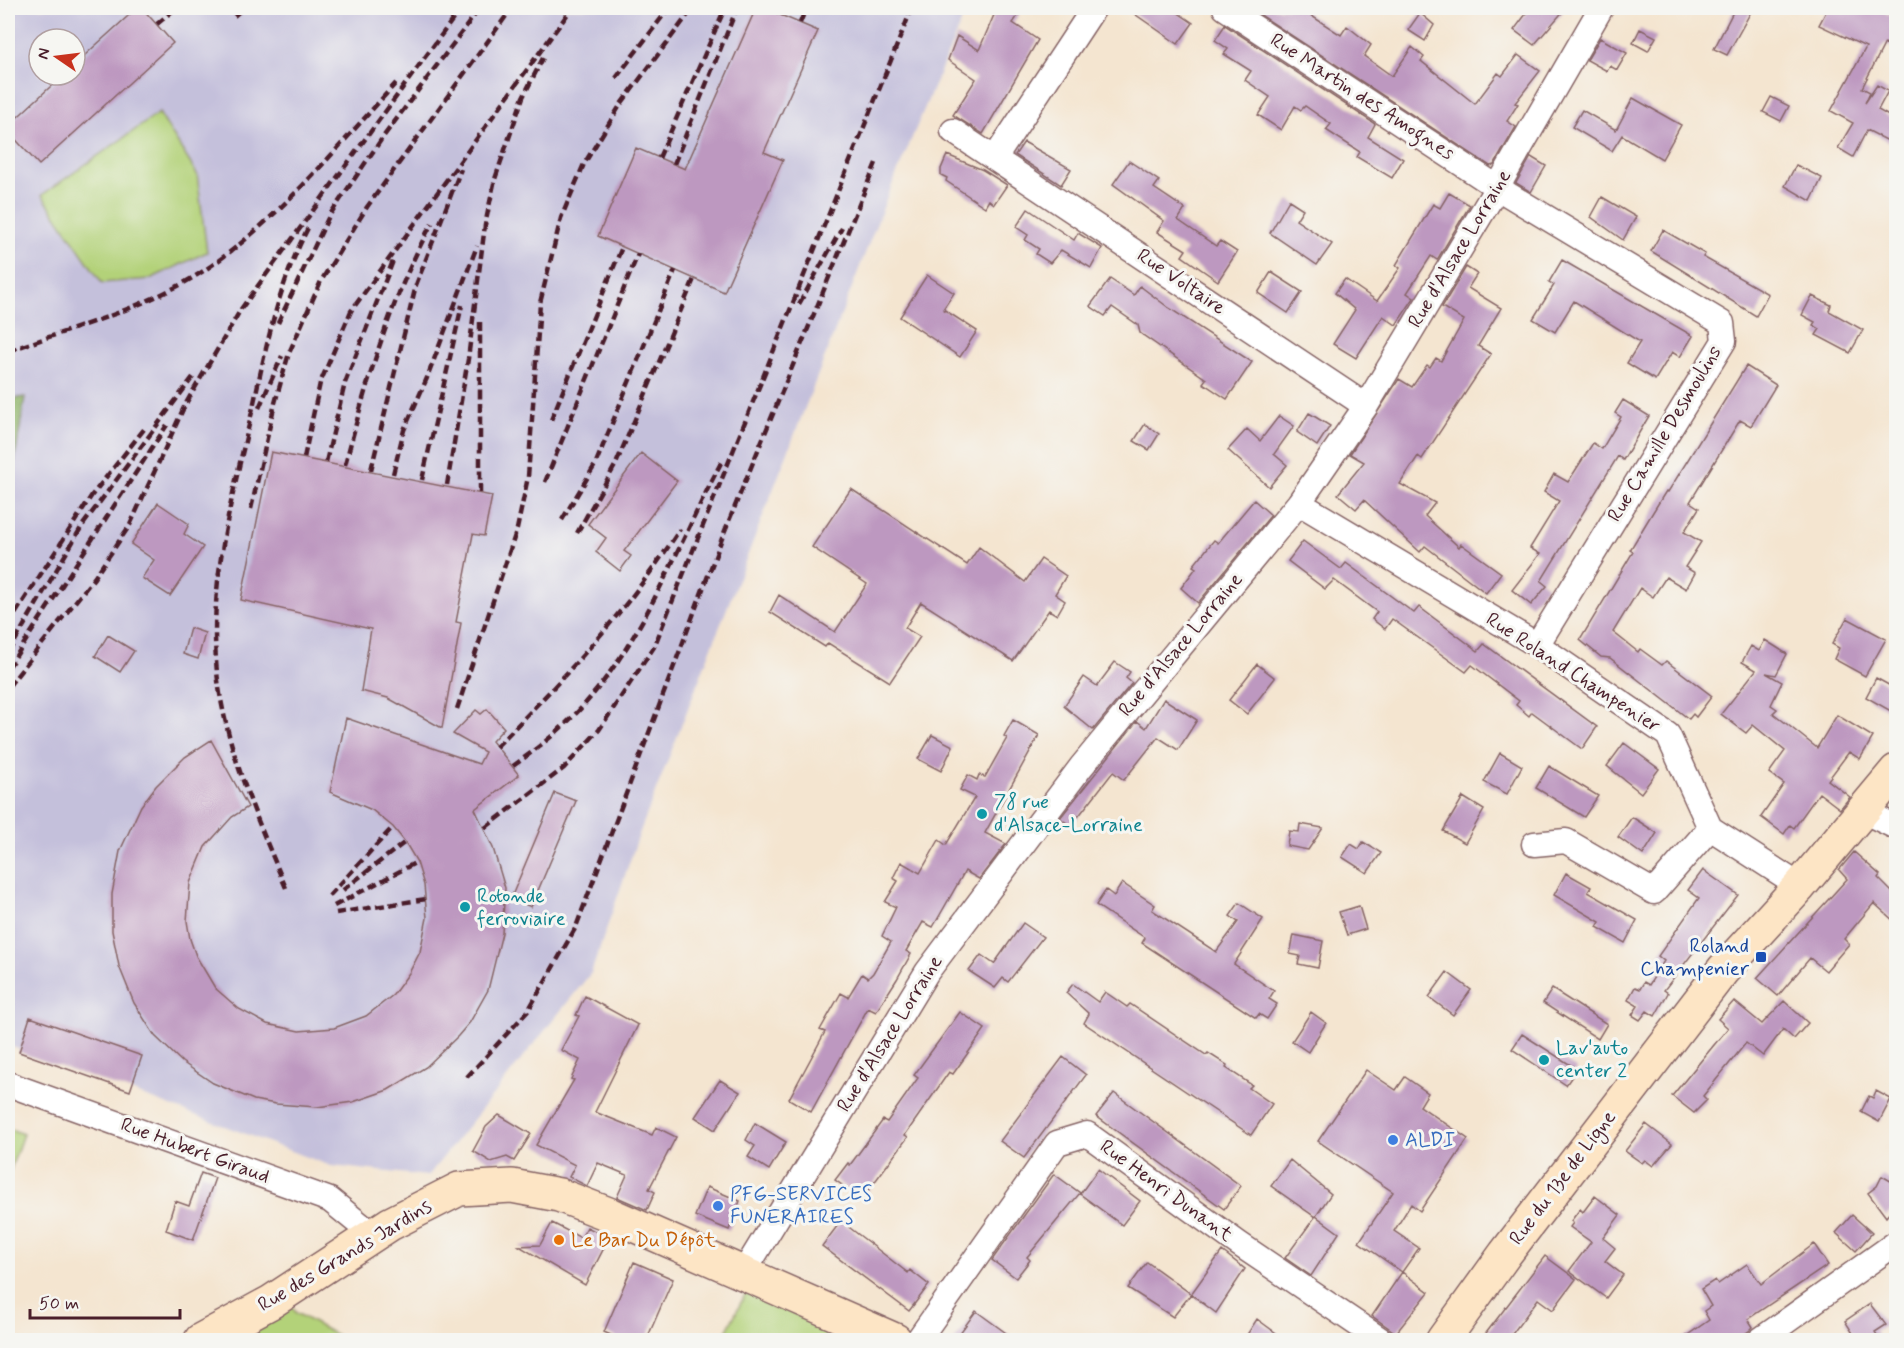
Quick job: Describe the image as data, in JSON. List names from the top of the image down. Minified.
{"streets":{"main road":["Rue du 13e de Ligne","Rue des Grands Jardins"],"street":["Rue Martin des Amognes","Rue d'Alsace Lorraine","Rue Voltaire","Rue Camille Desmoulins","Rue Roland Champenier","Rue Hubert Giraud","Rue Henri Dunant"]},"crossings":[["Rue Martin des Amognes","Rue d'Alsace Lorraine"],["Rue Martin des Amognes","Rue Camille Desmoulins"],["Rue d'Alsace Lorraine","Rue Voltaire"],["Rue d'Alsace Lorraine","Rue Camille Desmoulins"],["Rue d'Alsace Lorraine","Rue Roland Champenier"],["Rue d'Alsace Lorraine","Rue des Grands Jardins"],["Rue Camille Desmoulins","Rue Roland Champenier"],["Rue Hubert Giraud","Rue des Grands Jardins"]],"places":{"other":["78 rue d'Alsace-Lorraine","Rotonde ferroviaire","Lav'auto center 2","ALDI","PFG-SERVICES FUNERAIRES","Le Bar Du Dépôt"],"transit":["Roland Champenier"]},"scale_bar":"50 m","north":"left"}
